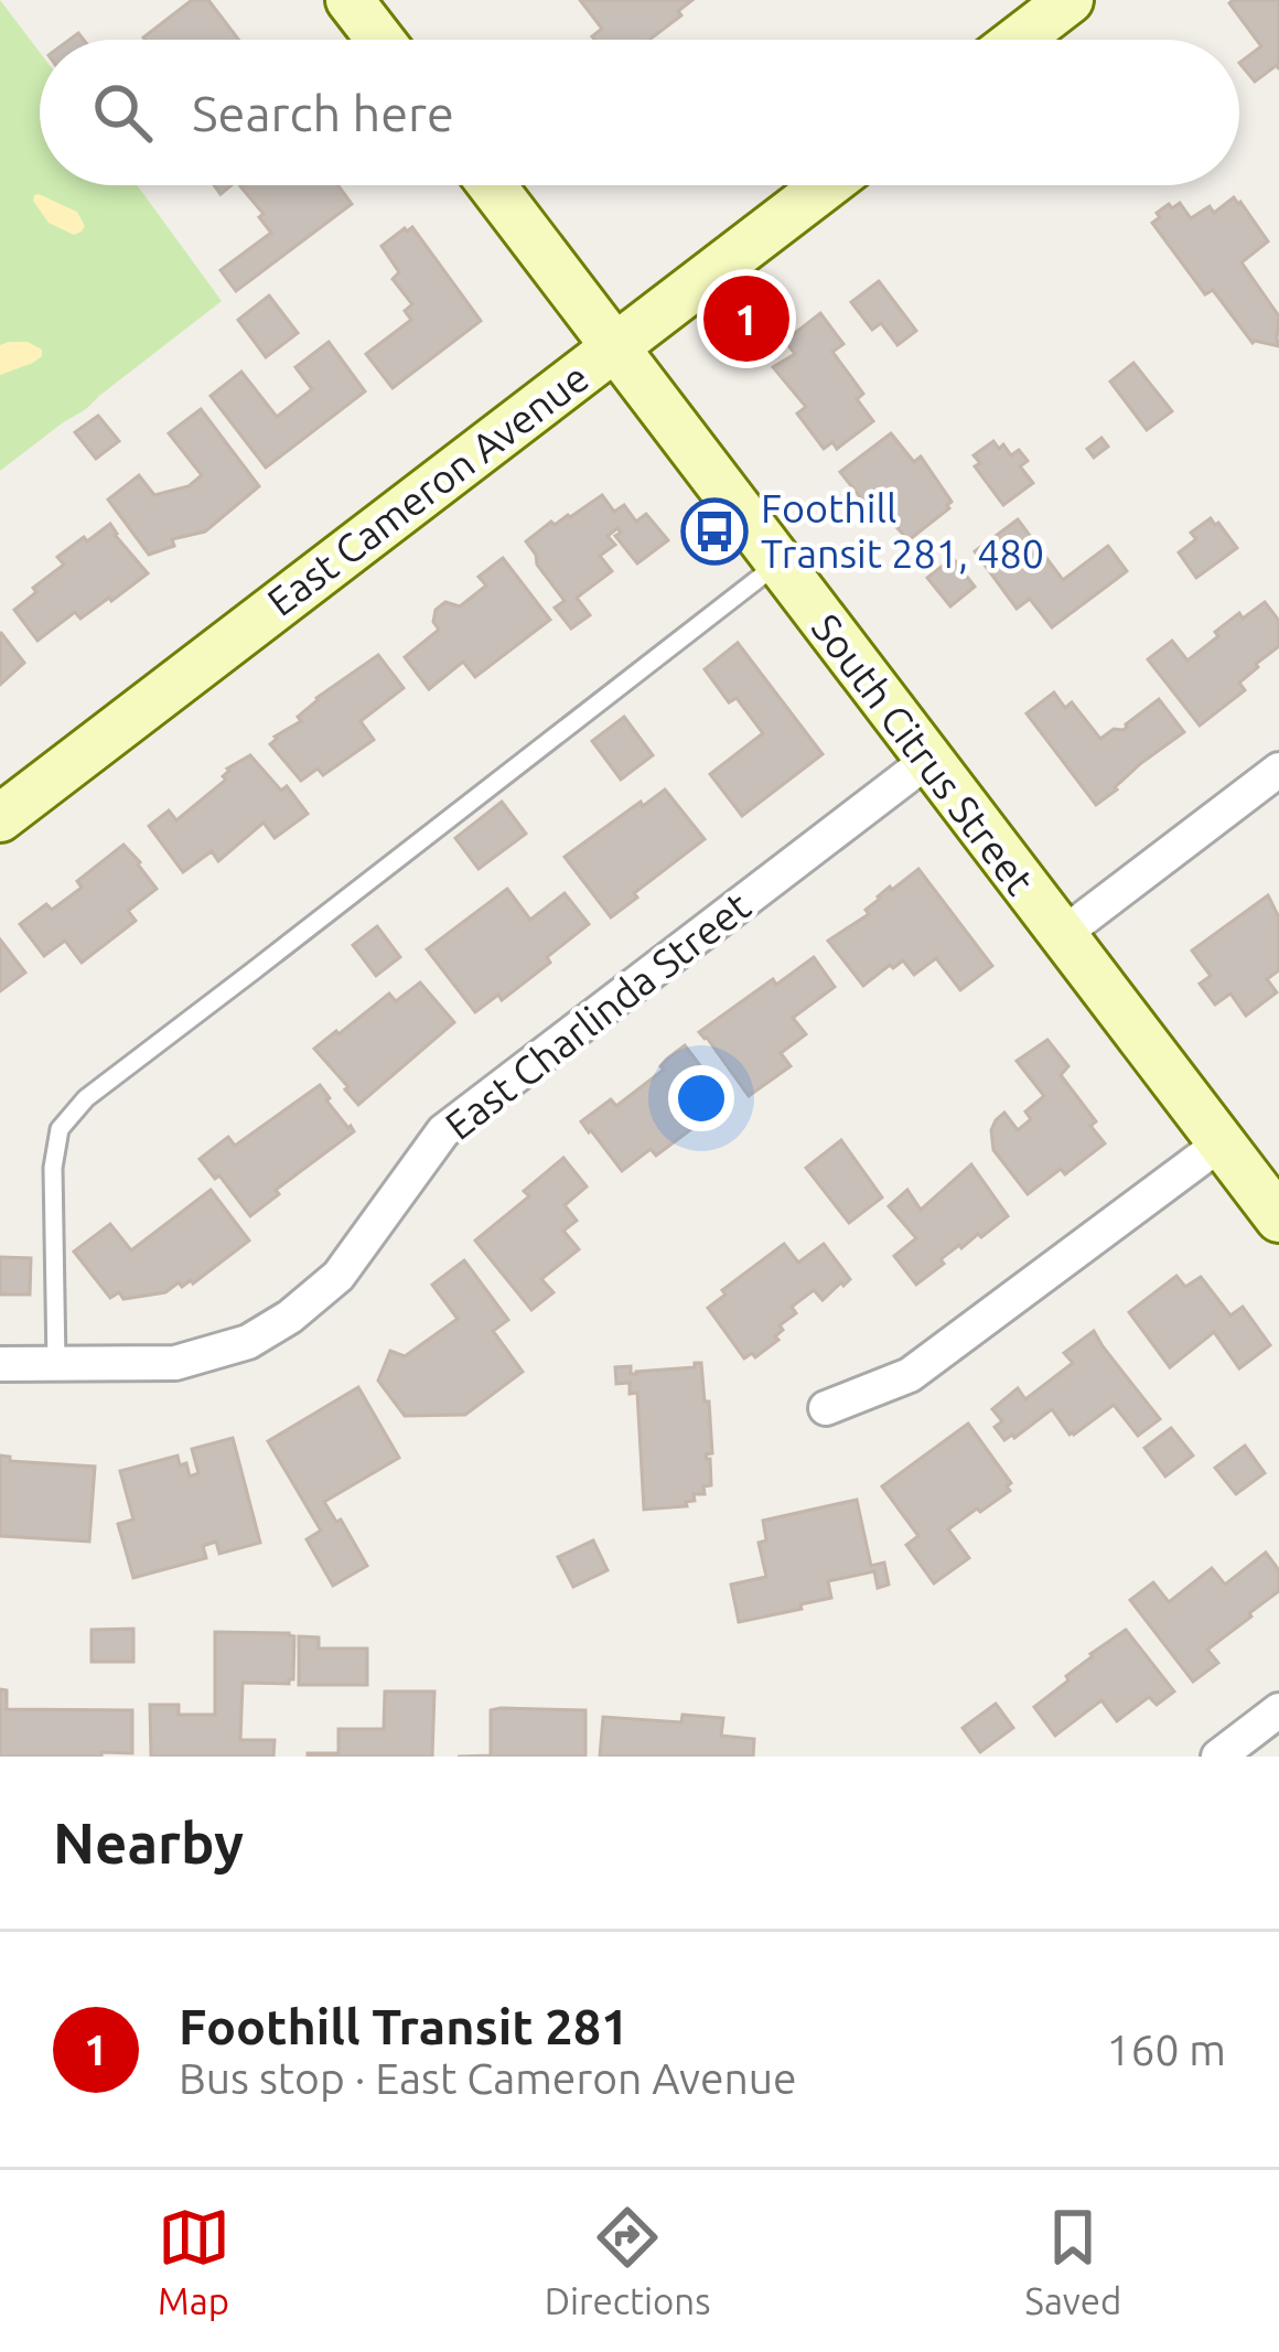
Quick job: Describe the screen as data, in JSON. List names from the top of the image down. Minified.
{"streets":{"main road":["East Cameron Avenue","South Citrus Street"],"street":["East Charlinda Street"]},"crossings":[["East Cameron Avenue","South Citrus Street"],["South Citrus Street","East Charlinda Street"]],"places":{"bus stop":["Foothill Transit 281, 480"]},"page":{"search":"Search here","pins":"1","heading":"Nearby","list":[{"mark":"1","name":"Foothill Transit 281","note":"Bus stop · East Cameron Avenue","value":"160 m"}],"nav":["Map","Directions","Saved"]}}
